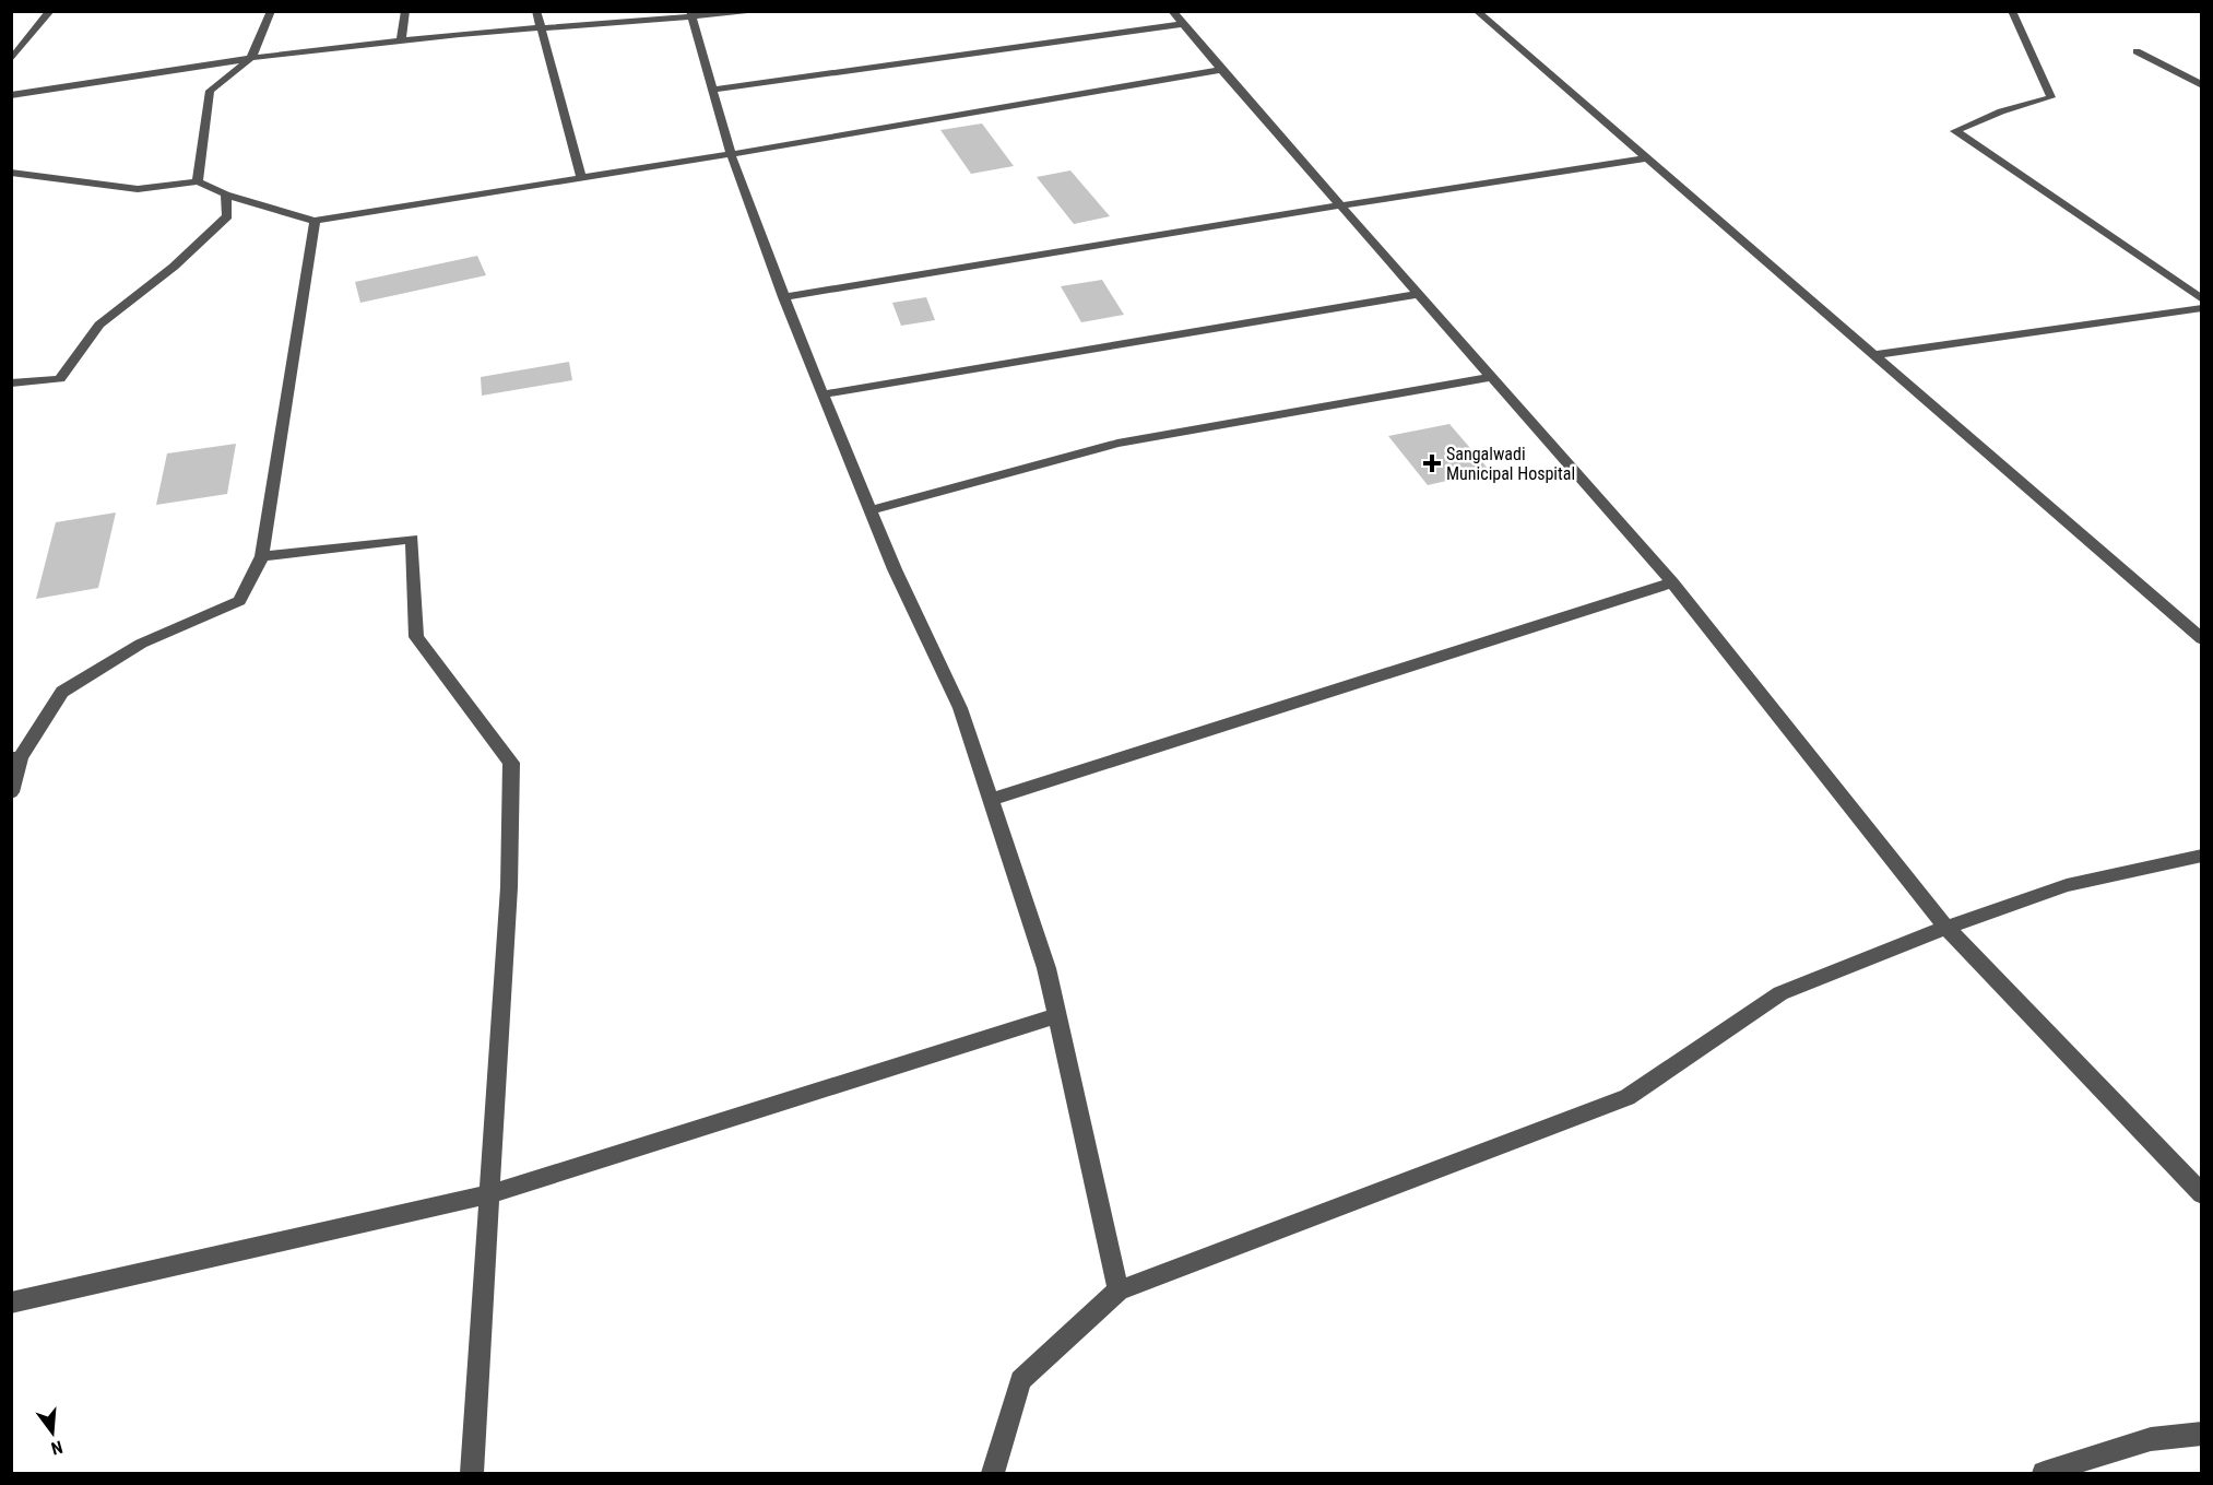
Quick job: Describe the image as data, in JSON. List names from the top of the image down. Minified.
{"places":{"health":["Sangalwadi Municipal Hospital"]},"north":"bottom"}
